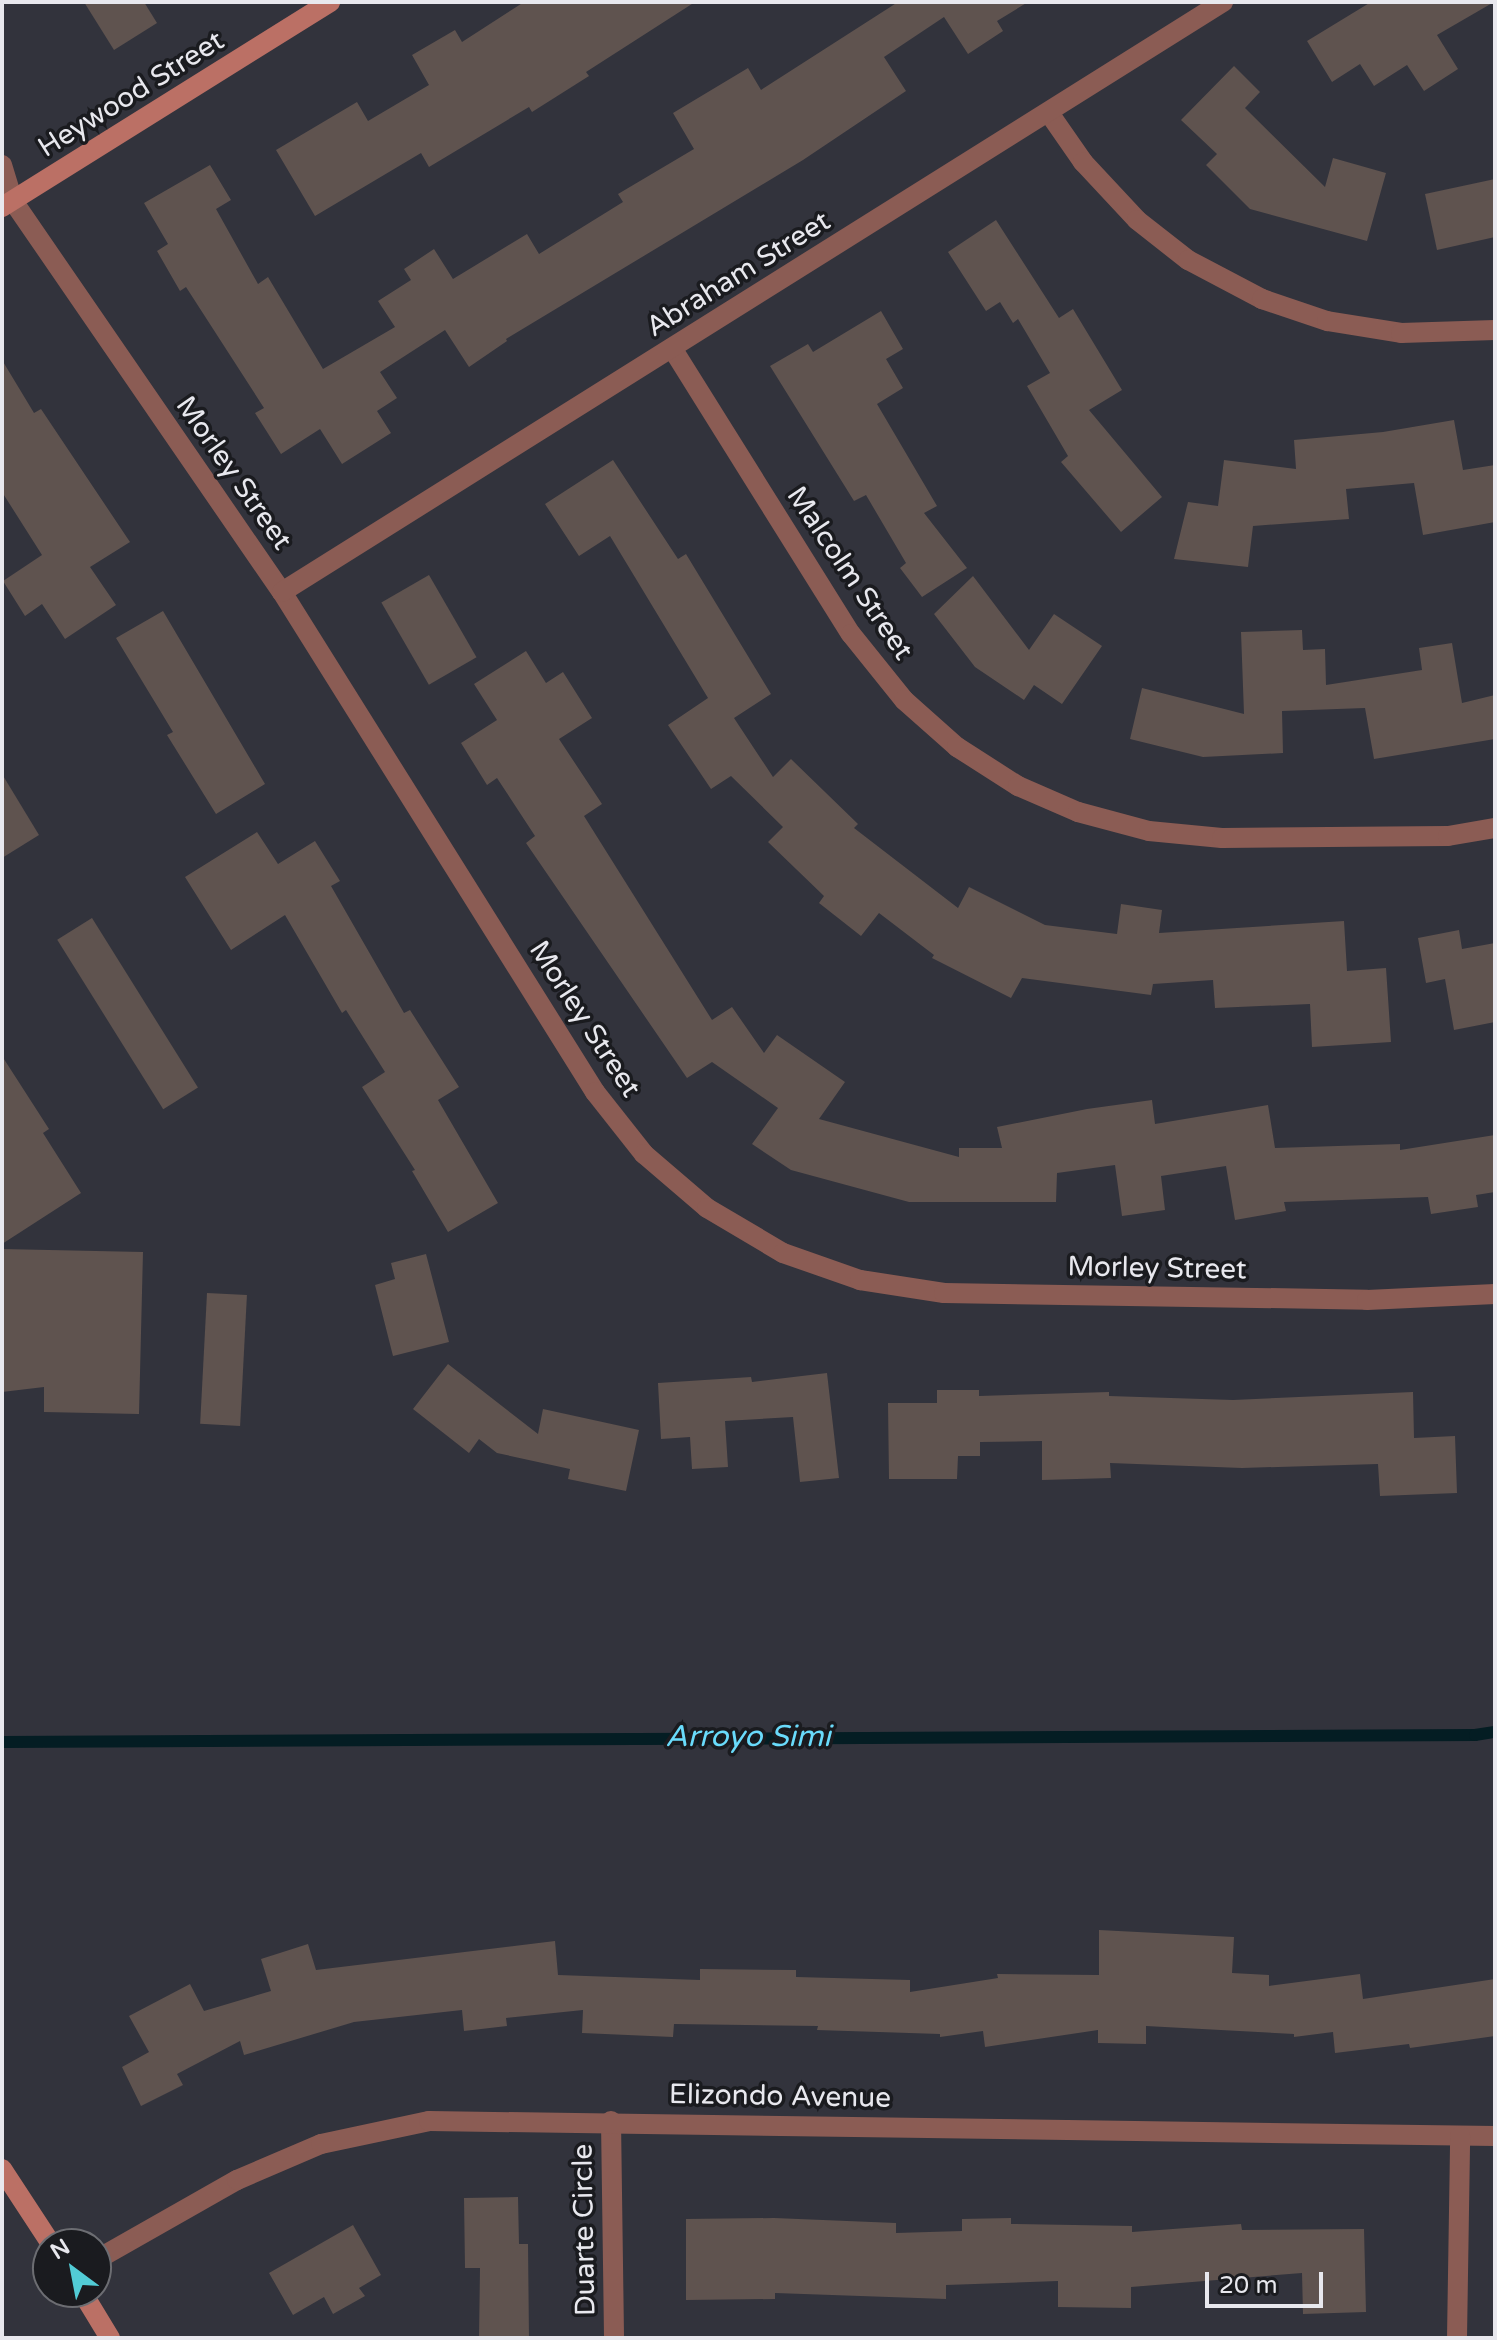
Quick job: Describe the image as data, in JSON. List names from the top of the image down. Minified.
{"streets":{"street":["Heywood Street","Abraham Street","Morley Street","Malcolm Street","Elizondo Avenue","Duarte Circle"]},"crossings":[["Heywood Street","Morley Street"],["Abraham Street","Morley Street"],["Abraham Street","Malcolm Street"],["Elizondo Avenue","Duarte Circle"]],"water":["Arroyo Simi"],"scale_bar":"20 m","north":"top left"}
